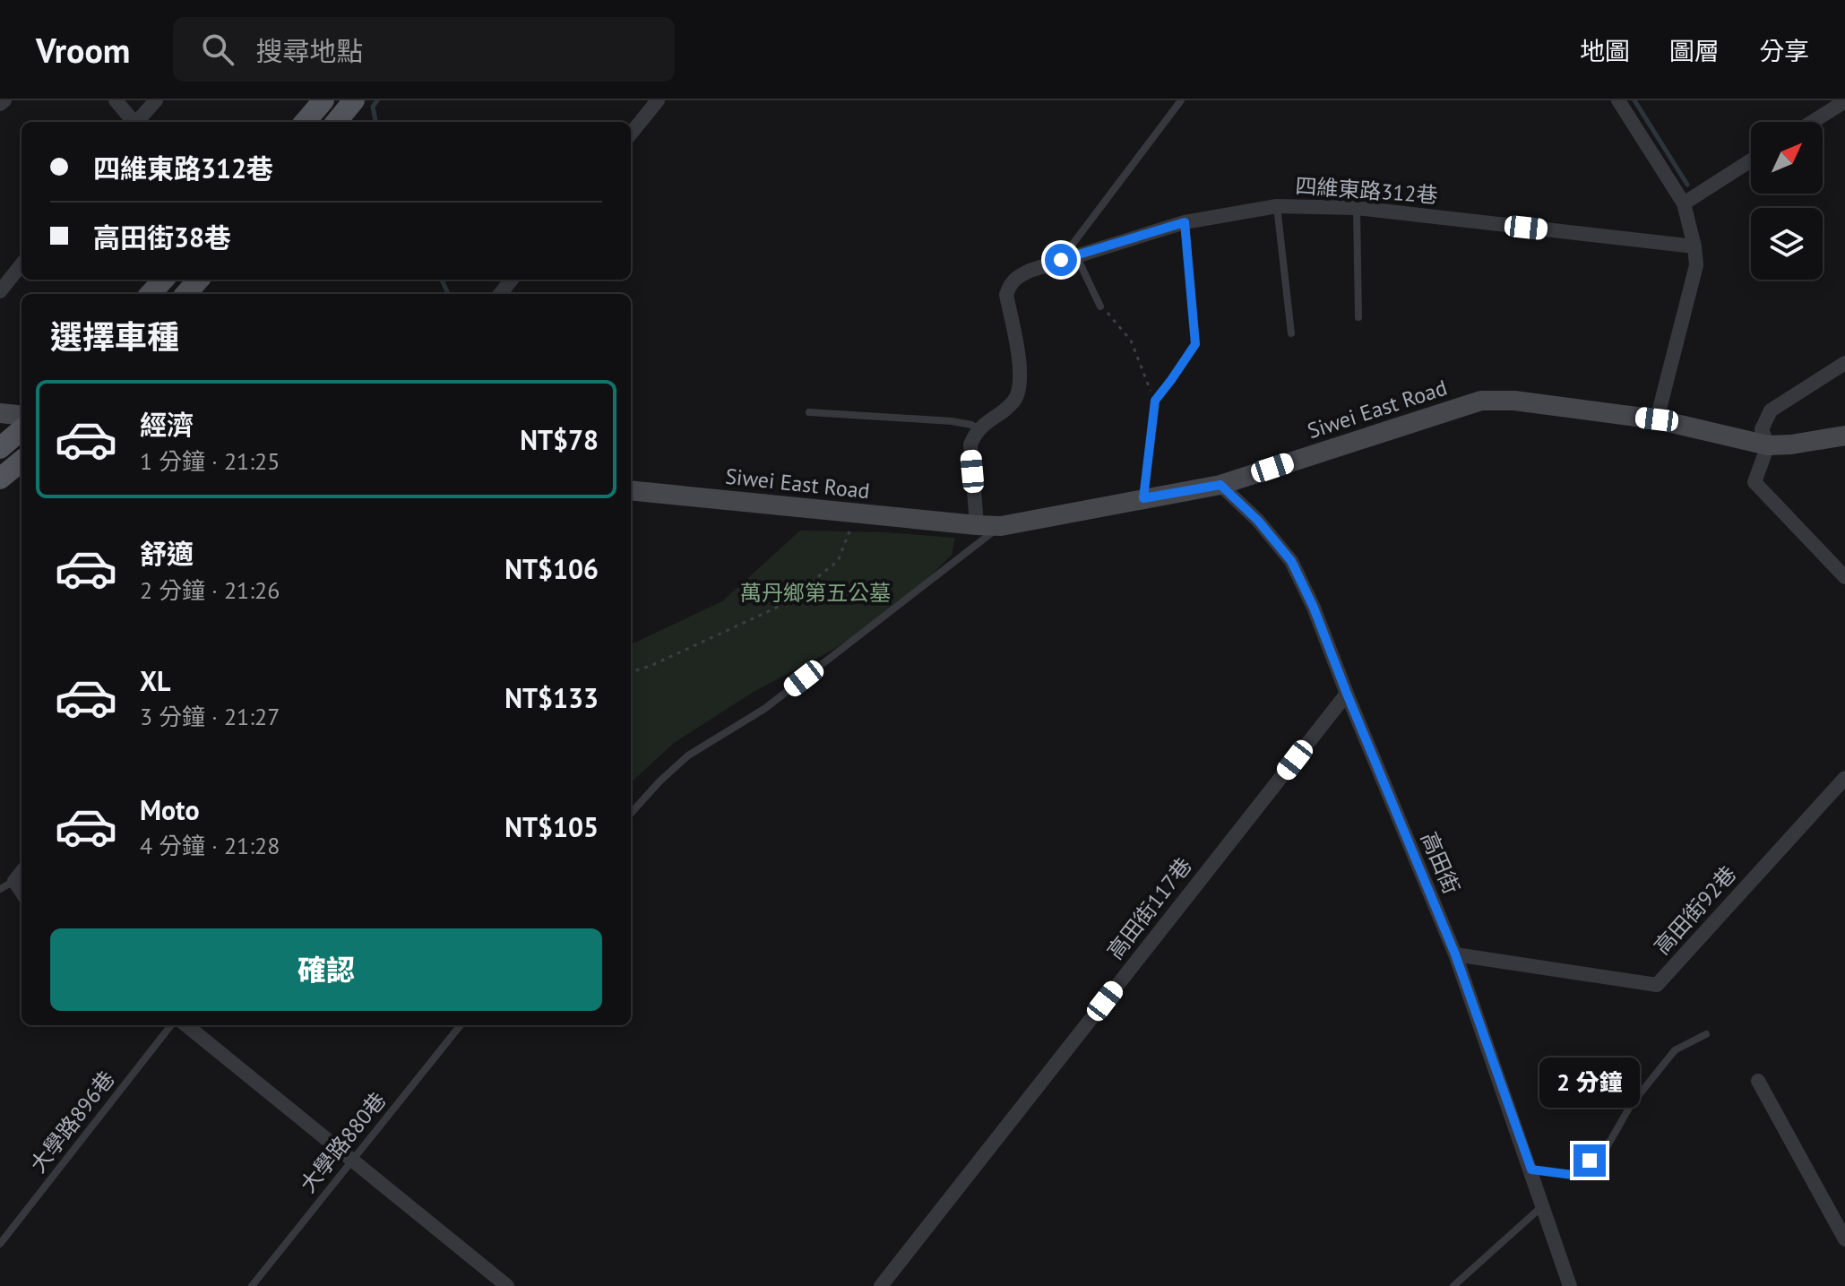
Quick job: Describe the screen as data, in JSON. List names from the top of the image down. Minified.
{"streets":{"street":["四維東路312巷","Siwei East Road","高田街","高田街117巷","高田街92巷"],"lane":["大學路896巷","大學路880巷"]},"crossings":[["Siwei East Road","高田街"],["高田街","高田街117巷"],["高田街","高田街92巷"]],"parks":["萬丹鄉第五公墓"],"north":"top right","page":{"header":"Vroom","search":"搜尋地點","nav":["地圖","圖層","分享"],"banner":["四維東路312巷","高田街38巷"],"heading":"選擇車種","list":[{"name":"經濟","note":"1 分鐘 · 21:25","value":"NT$78"},{"name":"舒適","note":"2 分鐘 · 21:26","value":"NT$106"},{"name":"XL","note":"3 分鐘 · 21:27","value":"NT$133"},{"name":"Moto","note":"4 分鐘 · 21:28","value":"NT$105"}],"buttons":"確認","bubble":"2 分鐘"}}
